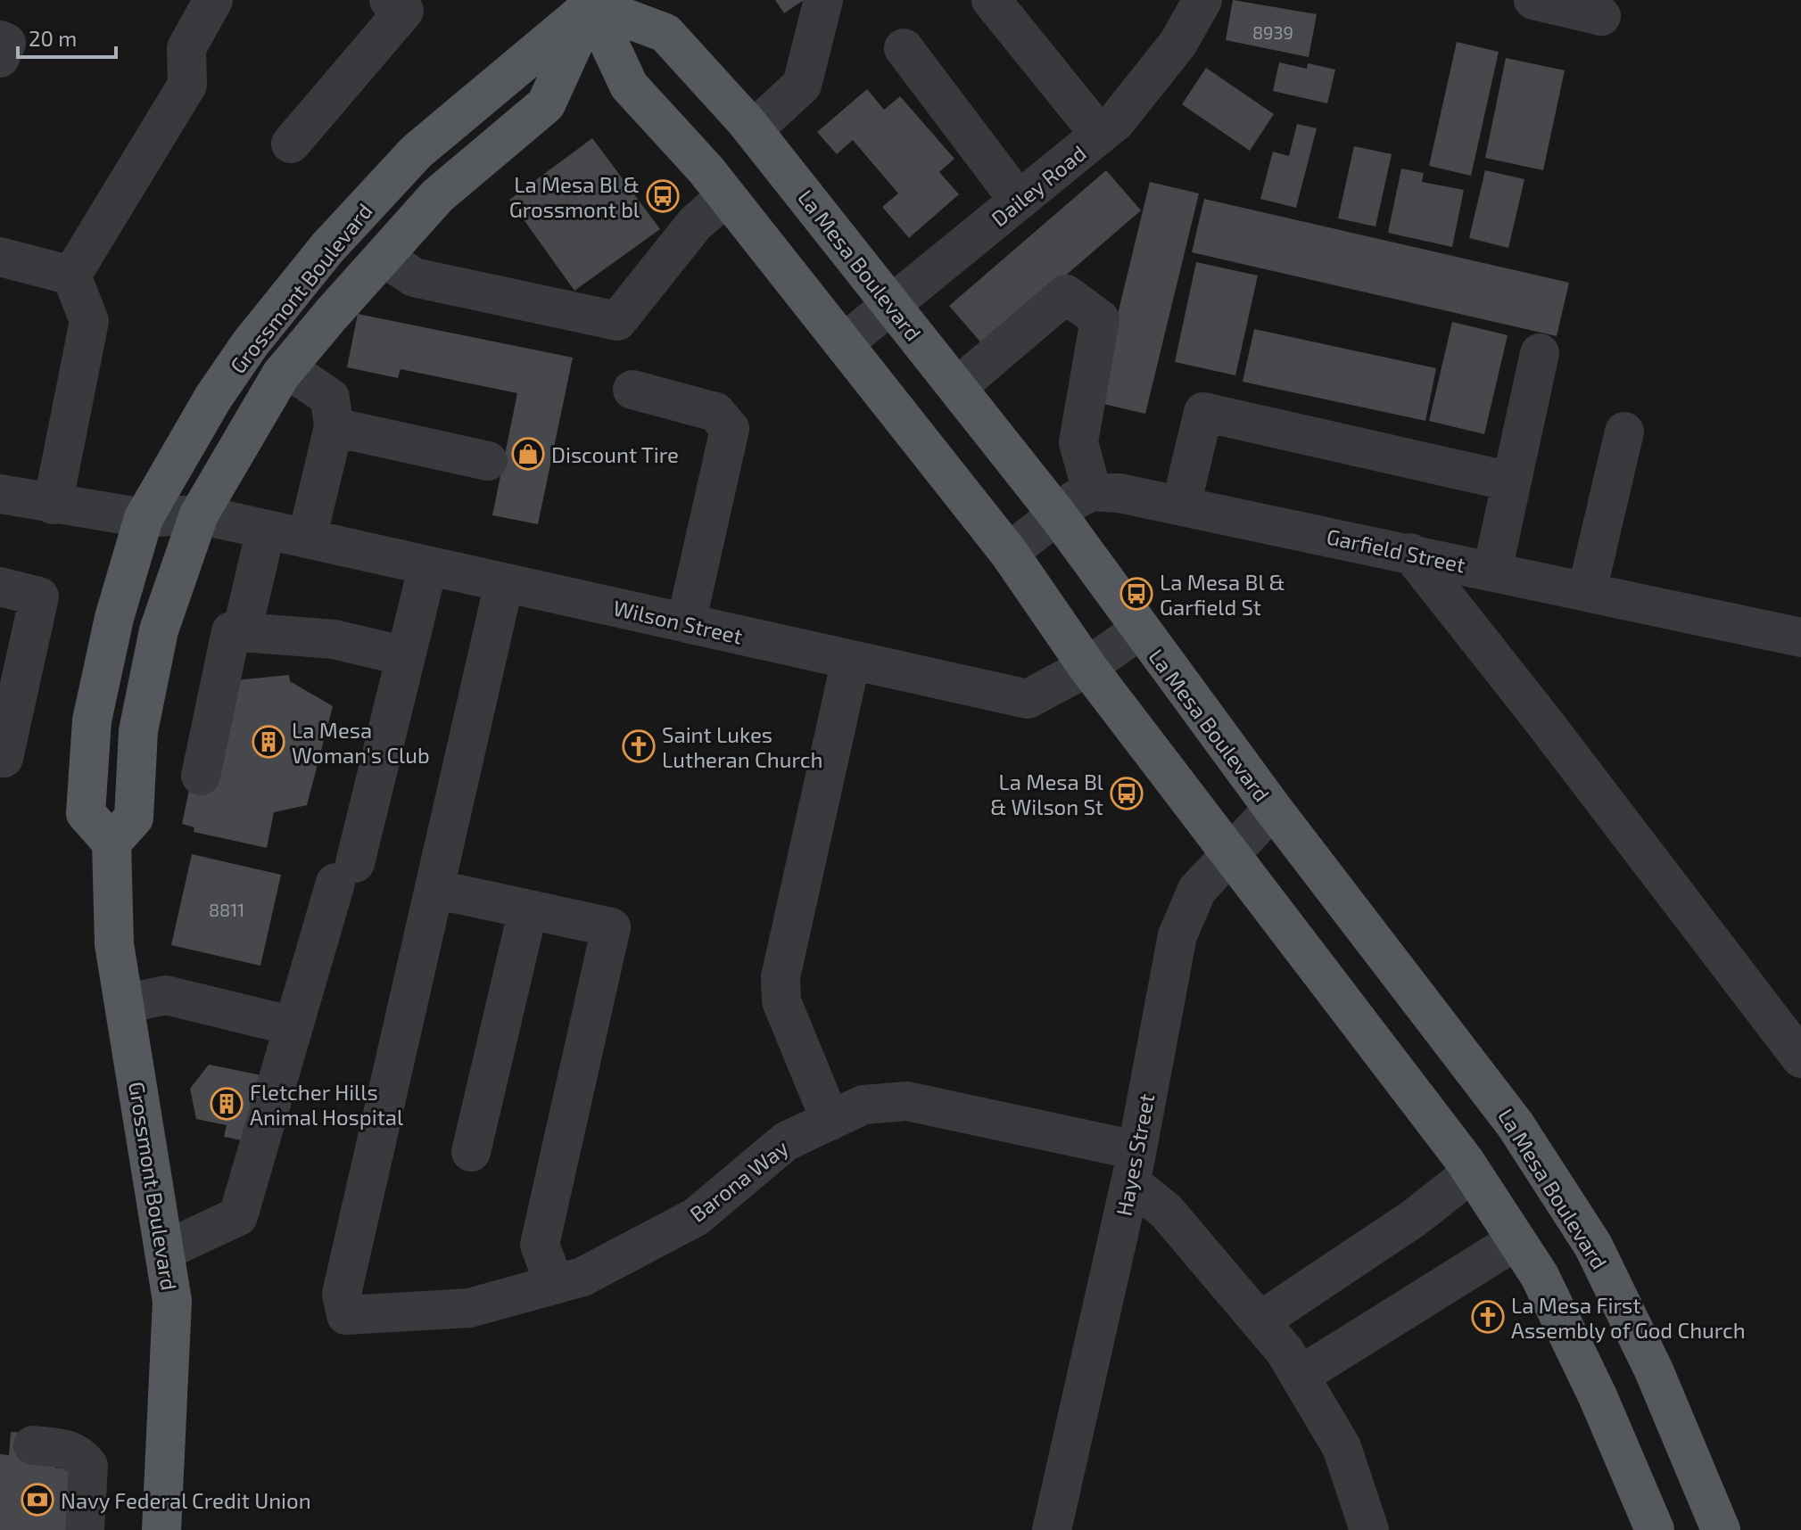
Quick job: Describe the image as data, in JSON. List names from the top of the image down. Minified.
{"streets":{"main road":["La Mesa Boulevard","Grossmont Boulevard"],"street":["Dailey Road","Garfield Street","Wilson Street","Hayes Street","Barona Way"]},"crossings":[["Dailey Road","La Mesa Boulevard"],["La Mesa Boulevard","Grossmont Boulevard"],["La Mesa Boulevard","Wilson Street"],["La Mesa Boulevard","Hayes Street"],["Grossmont Boulevard","Wilson Street"],["Hayes Street","Barona Way"]],"places":{"bus stop":["La Mesa Bl & Grossmont bl","La Mesa Bl & Garfield St","La Mesa Bl & Wilson St"],"shop":["Discount Tire"],"building":["La Mesa Woman's Club","Fletcher Hills Animal Hospital"],"church":["Saint Lukes Lutheran Church","La Mesa First Assembly of God Church"],"bank":["Navy Federal Credit Union"]},"house_numbers":["8939","8811"],"scale_bar":"20 m"}
